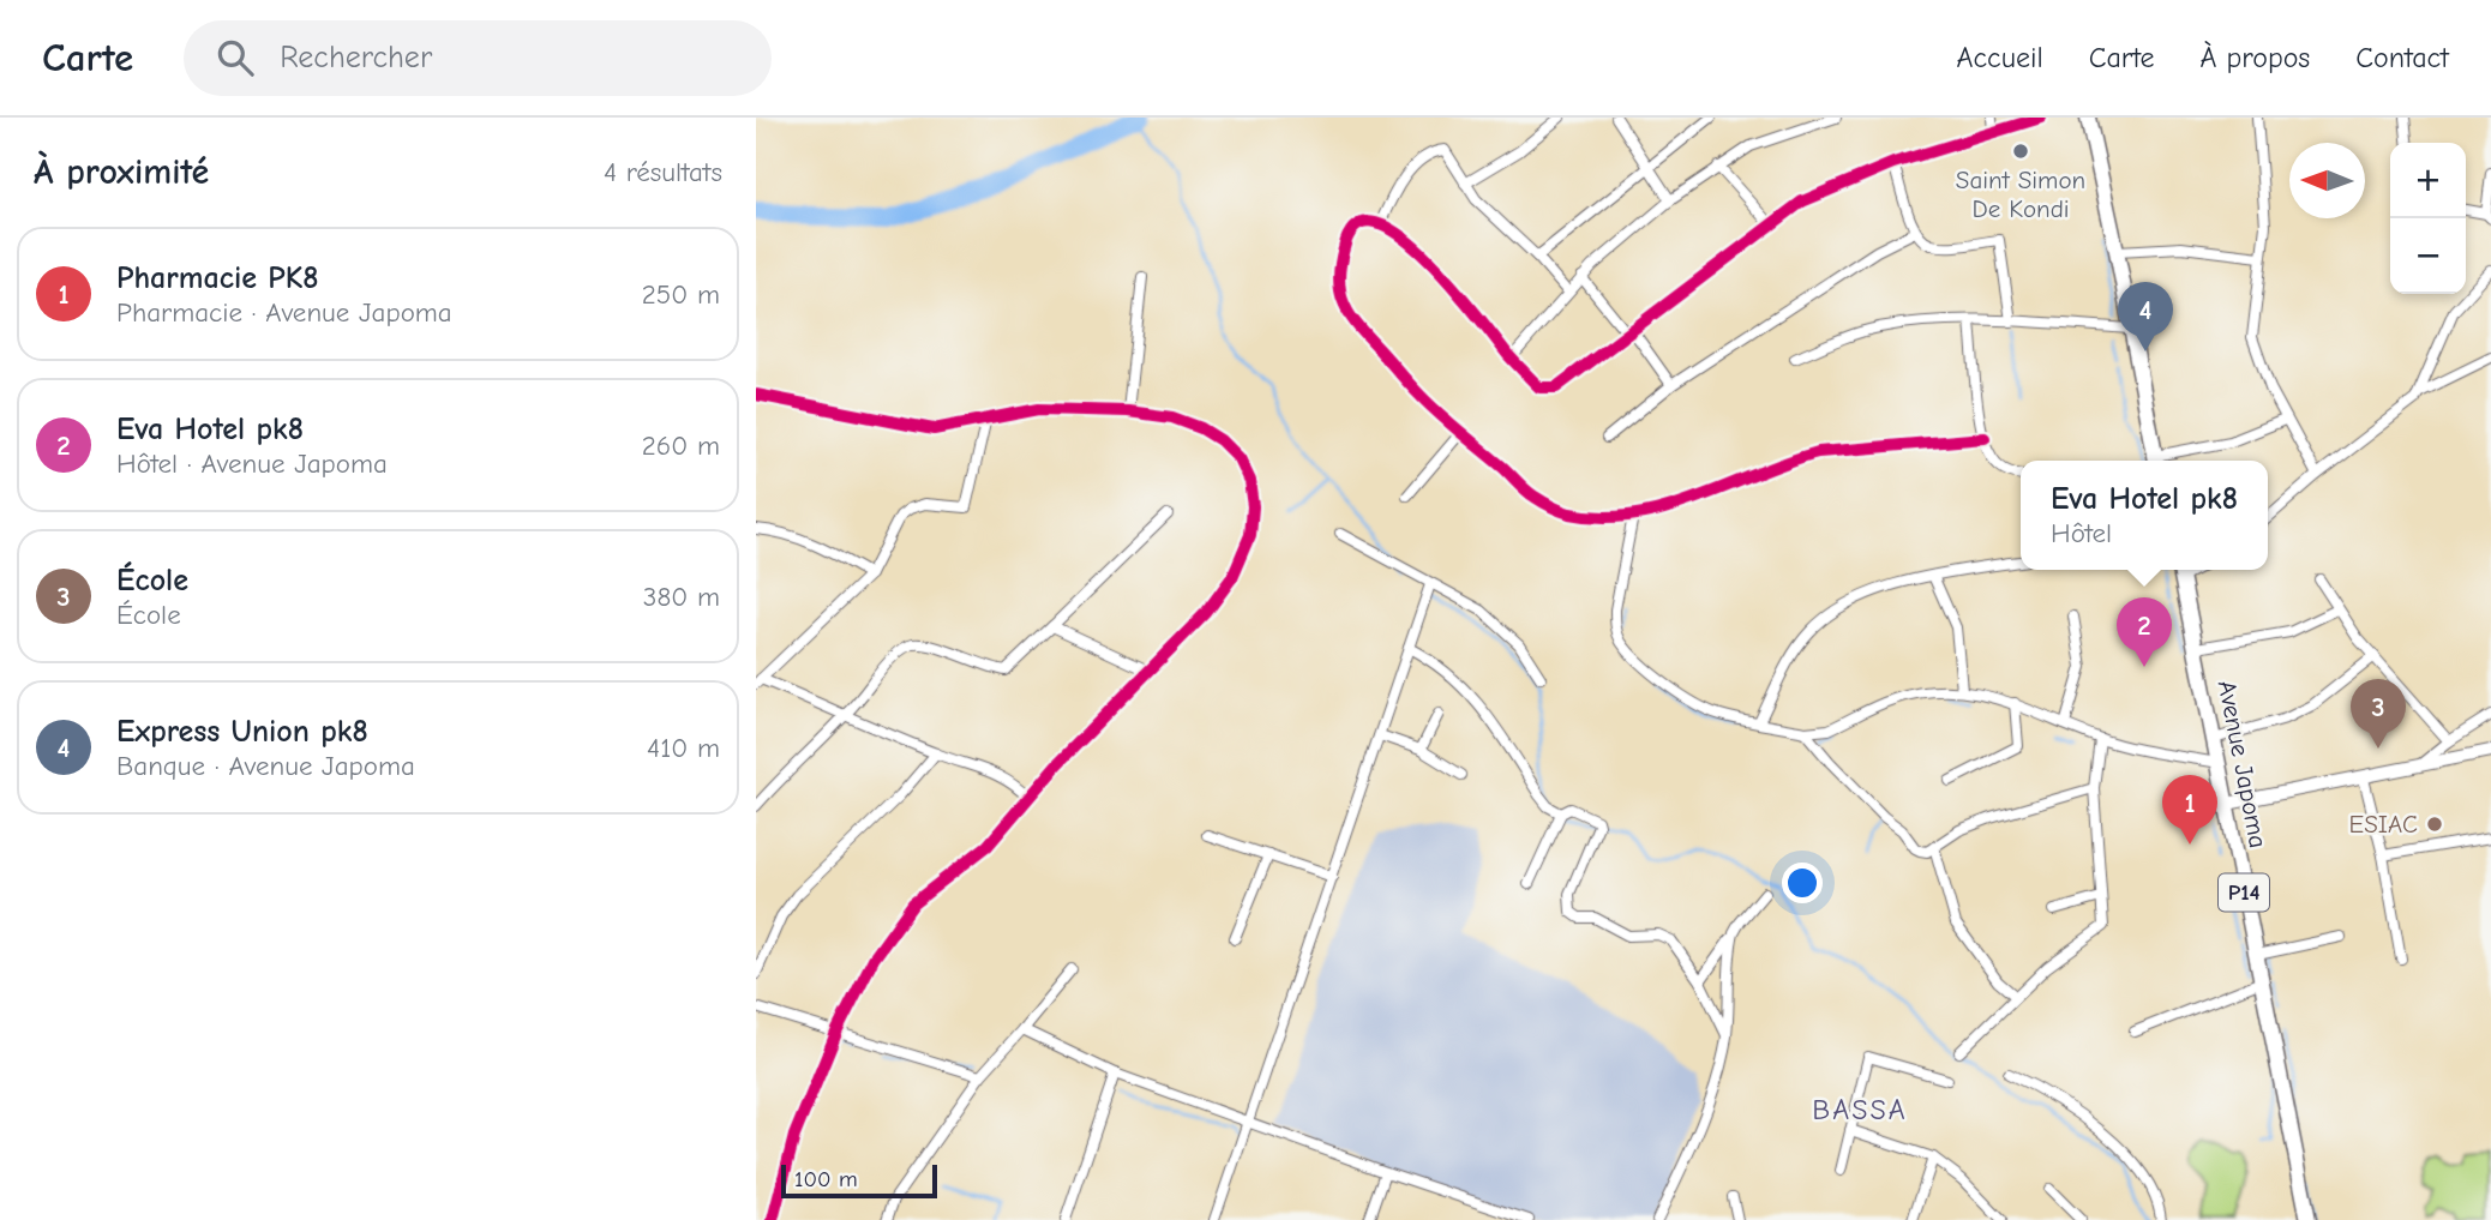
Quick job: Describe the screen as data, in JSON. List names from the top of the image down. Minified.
{"streets":{"main road":["Avenue Japoma","P14"]},"districts":["BASSA"],"places":["Saint Simon De Kondi","ESIAC"],"scale_bar":"100 m","north":"left","page":{"header":"Carte","search":"Rechercher","nav":["Accueil","Carte","À propos","Contact"],"heading":["À proximité","4 résultats"],"map_buttons":["+","−"],"list":[{"mark":"1","name":"Pharmacie PK8","note":"Pharmacie · Avenue Japoma","value":"250 m"},{"mark":"2","name":"Eva Hotel pk8","note":"Hôtel · Avenue Japoma","value":"260 m"},{"mark":"3","name":"École","note":"École","value":"380 m"},{"mark":"4","name":"Express Union pk8","note":"Banque · Avenue Japoma","value":"410 m"}],"pins":["4","2","3","1"],"popup":["Eva Hotel pk8","Hôtel"],"scale":"100 m"}}
